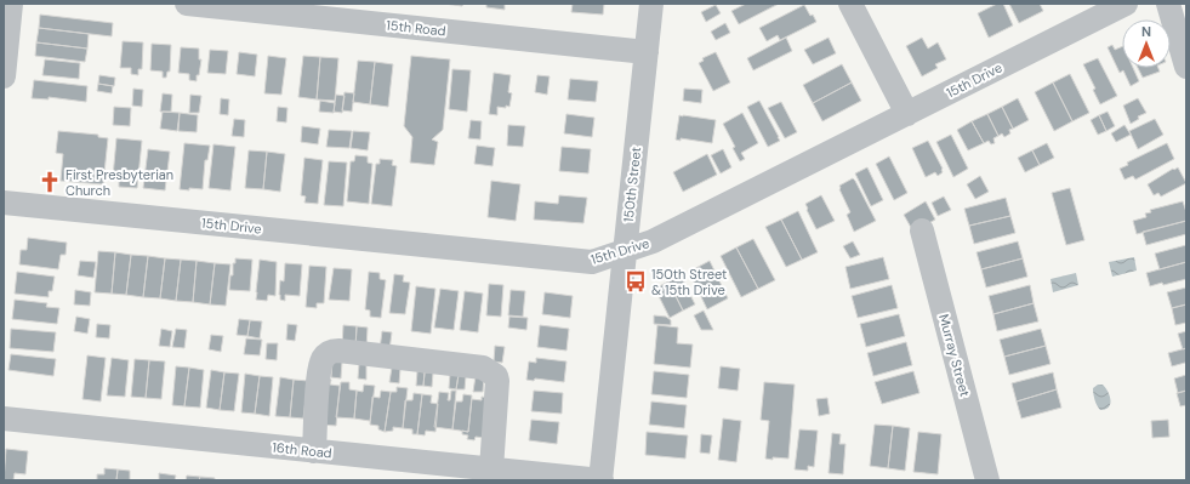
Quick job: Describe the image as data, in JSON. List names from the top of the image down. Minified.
{"streets":{"street":["15th Road","15th Drive","150th Street","Murray Street","16th Road"]},"crossings":[["15th Road","150th Street"],["15th Drive","150th Street"],["150th Street","16th Road"]],"places":{"church":["First Presbyterian Church"],"bus stop":["150th Street & 15th Drive"]},"north":"top"}
